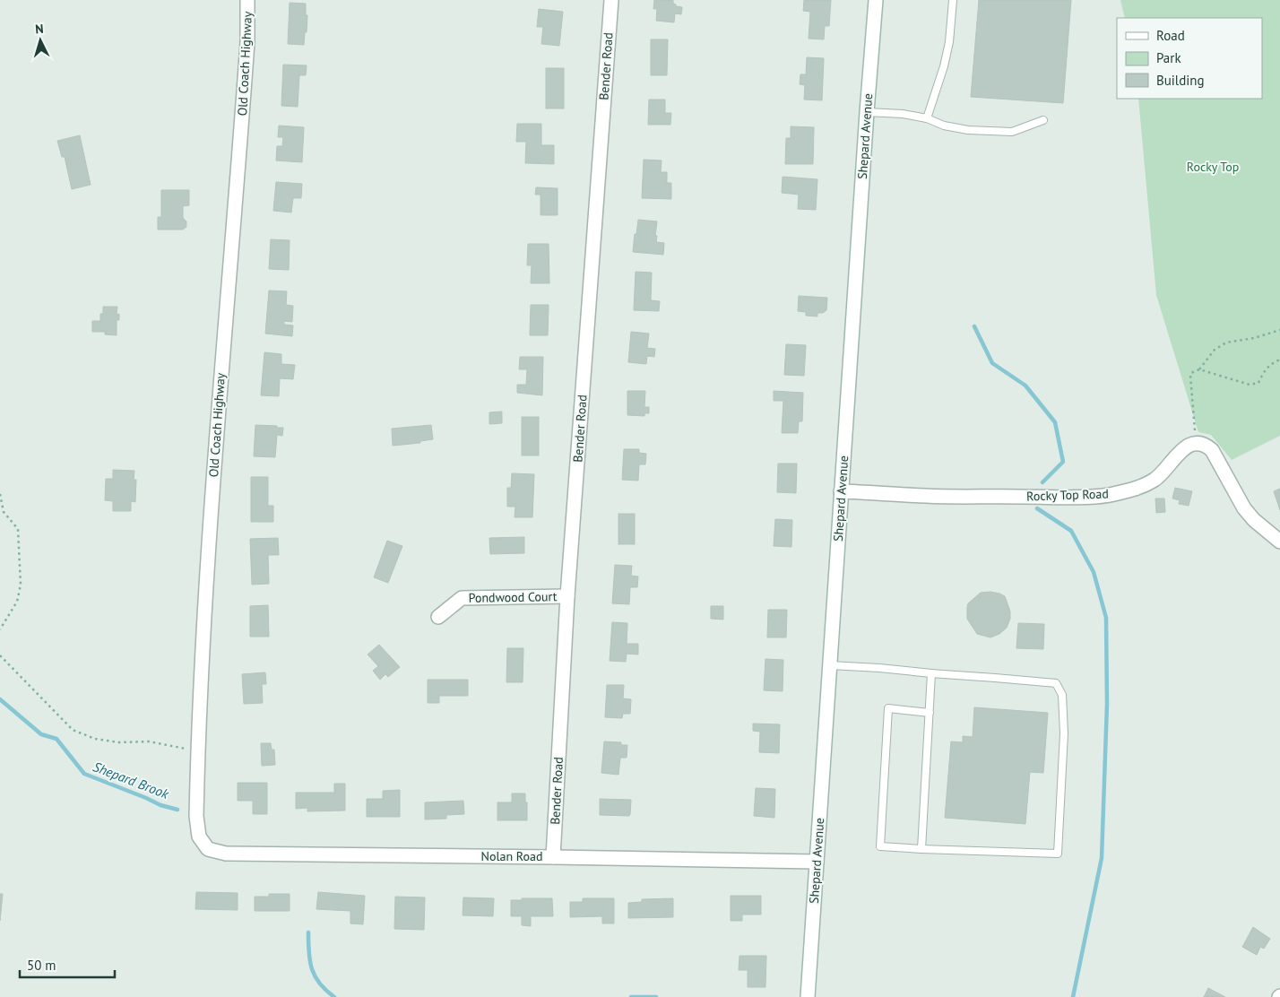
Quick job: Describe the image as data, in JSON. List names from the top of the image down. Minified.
{"streets":{"street":["Old Coach Highway","Bender Road","Shepard Avenue","Rocky Top Road","Pondwood Court","Nolan Road"]},"crossings":[["Old Coach Highway","Nolan Road"],["Bender Road","Pondwood Court"],["Bender Road","Nolan Road"],["Shepard Avenue","Rocky Top Road"],["Shepard Avenue","Nolan Road"]],"water":["Shepard Brook"],"parks":["Rocky Top"],"legend":["Road","Park","Building"],"scale_bar":"50 m","north":"top"}
